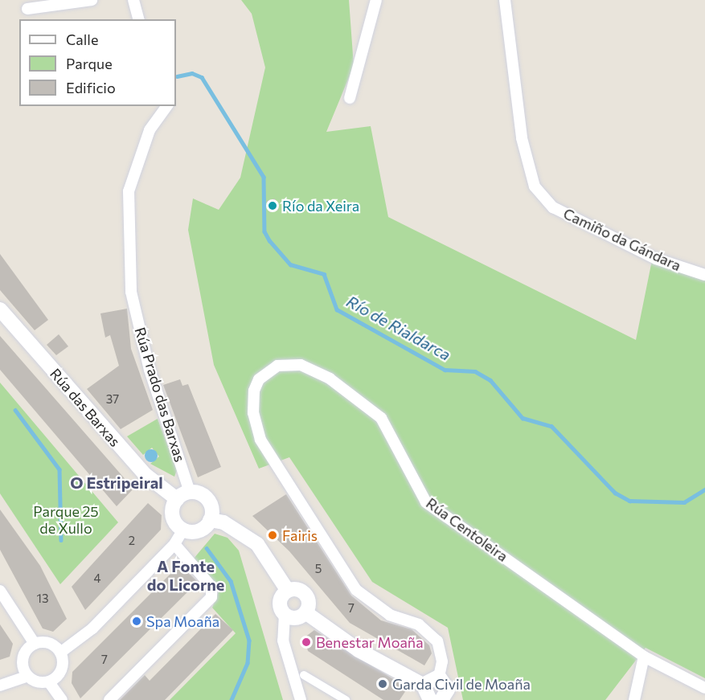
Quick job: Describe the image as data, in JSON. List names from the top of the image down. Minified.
{"streets":{"street":["Camiño da Gándara","Rúa Prado das Barxas","Rúa das Barxas","Rúa Centoleira"]},"crossings":[["Rúa Prado das Barxas","Rúa das Barxas"]],"districts":["O Estripeiral","A Fonte do Licorne"],"water":["Río de Rialdarca"],"parks":["Parque 25 de Xullo"],"places":["Río da Xeira","Fairis","Spa Moaña","Benestar Moaña","Garda Civil de Moaña"],"house_numbers":["37","2","5","4","13","7","7"],"legend":["Calle","Parque","Edificio"]}
